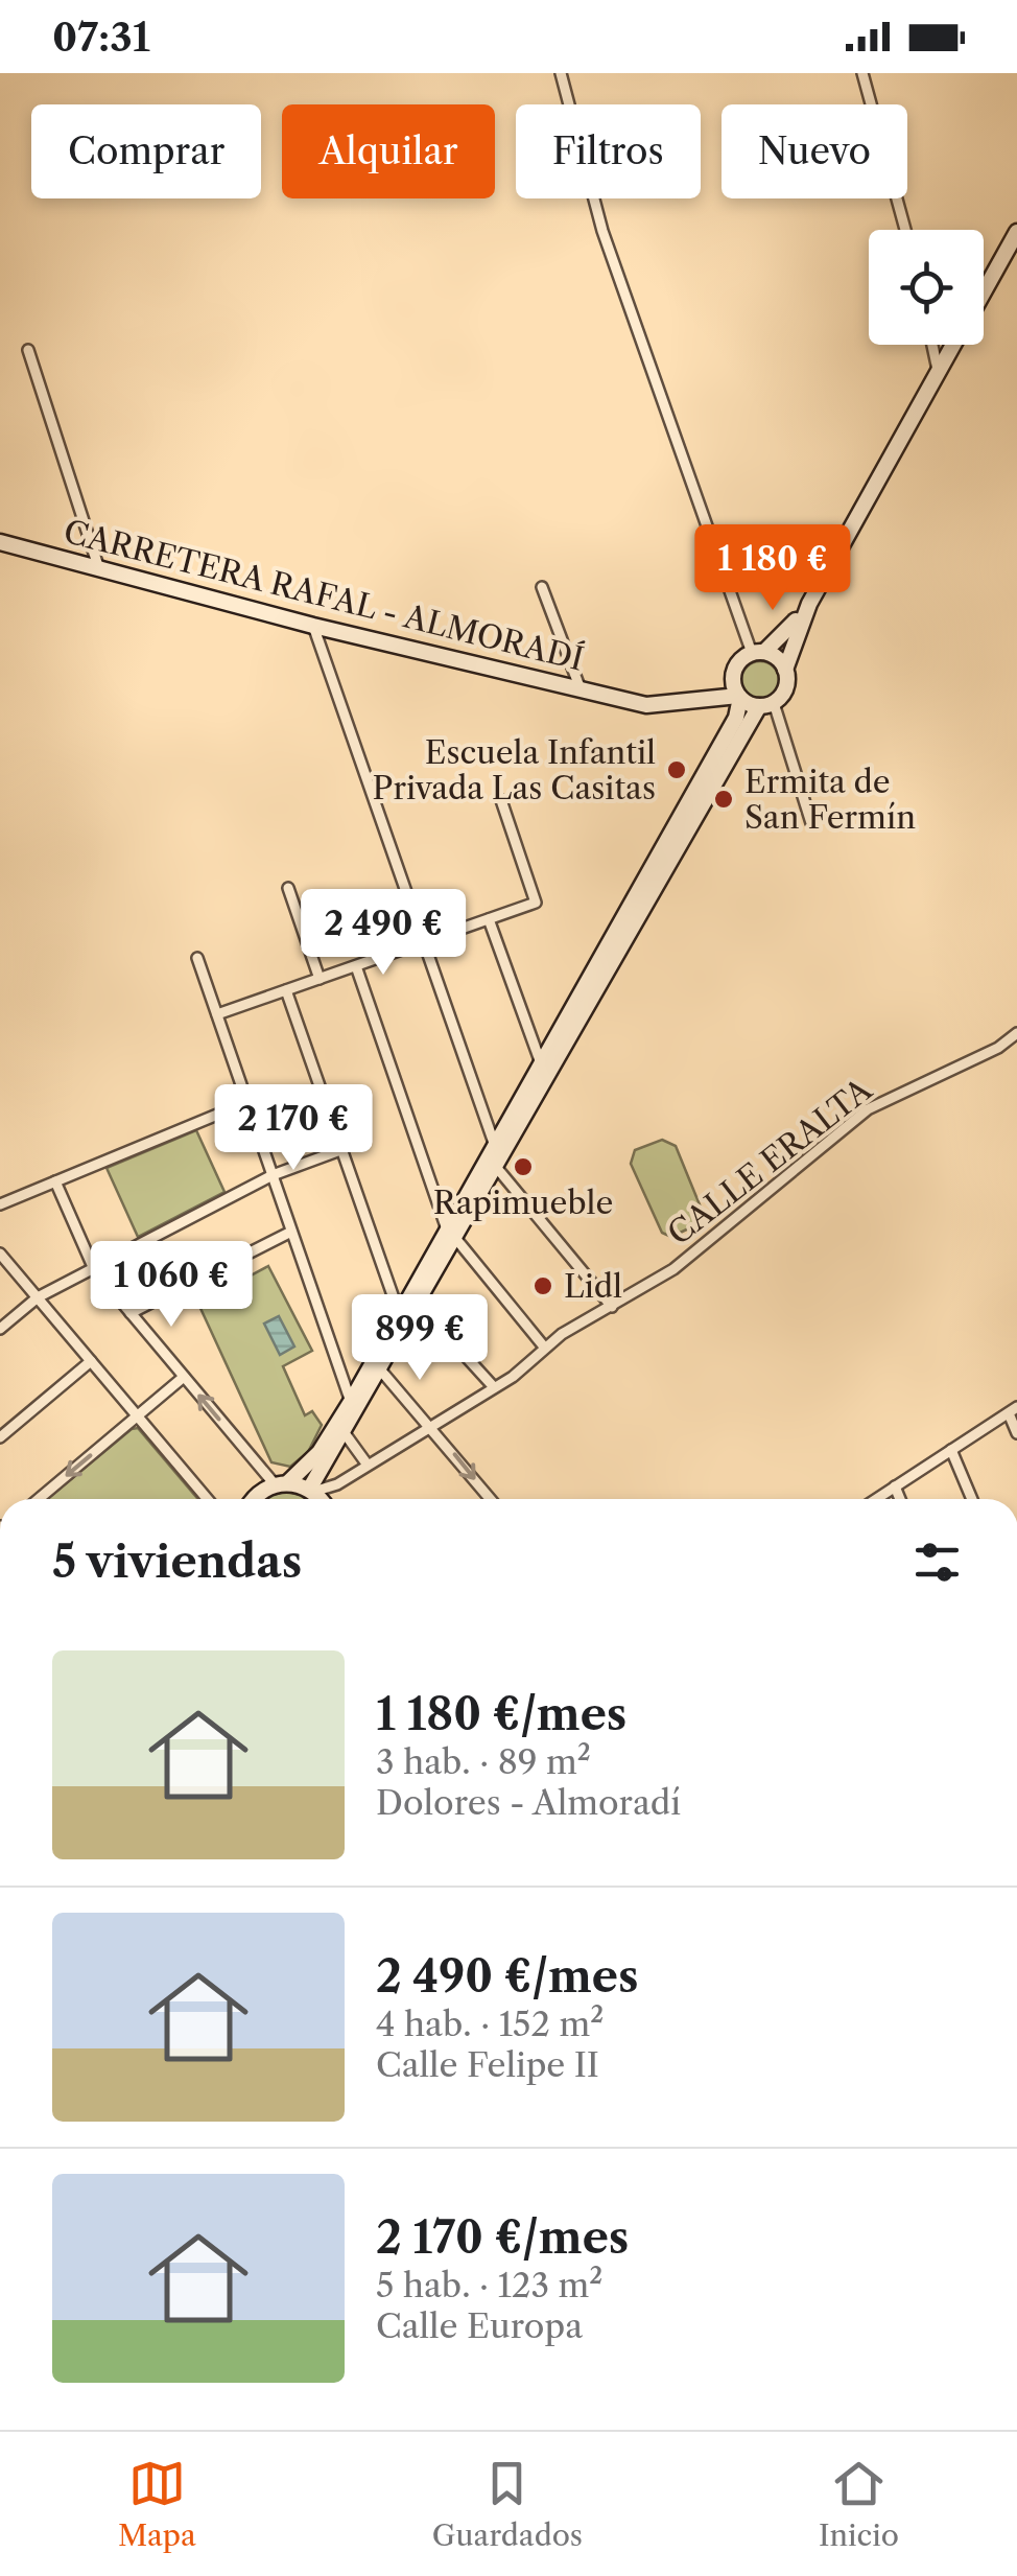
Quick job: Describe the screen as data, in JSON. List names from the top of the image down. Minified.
{"streets":{"main road":["CARRETERA RAFAL - ALMORADÍ"],"street":["CALLE ERALTA"]},"places":["Escuela Infantil Privada Las Casitas","Ermita de San Fermín","Rapimueble","Lidl"],"page":{"status":"07:31","chip":["Comprar","Alquilar","Filtros","Nuevo"],"price":["1 180 €","2 490 €","2 170 €","1 060 €","899 €"],"heading":"5 viviendas","list":[{"name":"1 180 €/mes","note":"3 hab. · 89 m² · Dolores - Almoradí"},{"name":"2 490 €/mes","note":"4 hab. · 152 m² · Calle Felipe II"},{"name":"2 170 €/mes","note":"5 hab. · 123 m² · Calle Europa"}],"tabs":["Mapa","Guardados","Inicio"]}}
